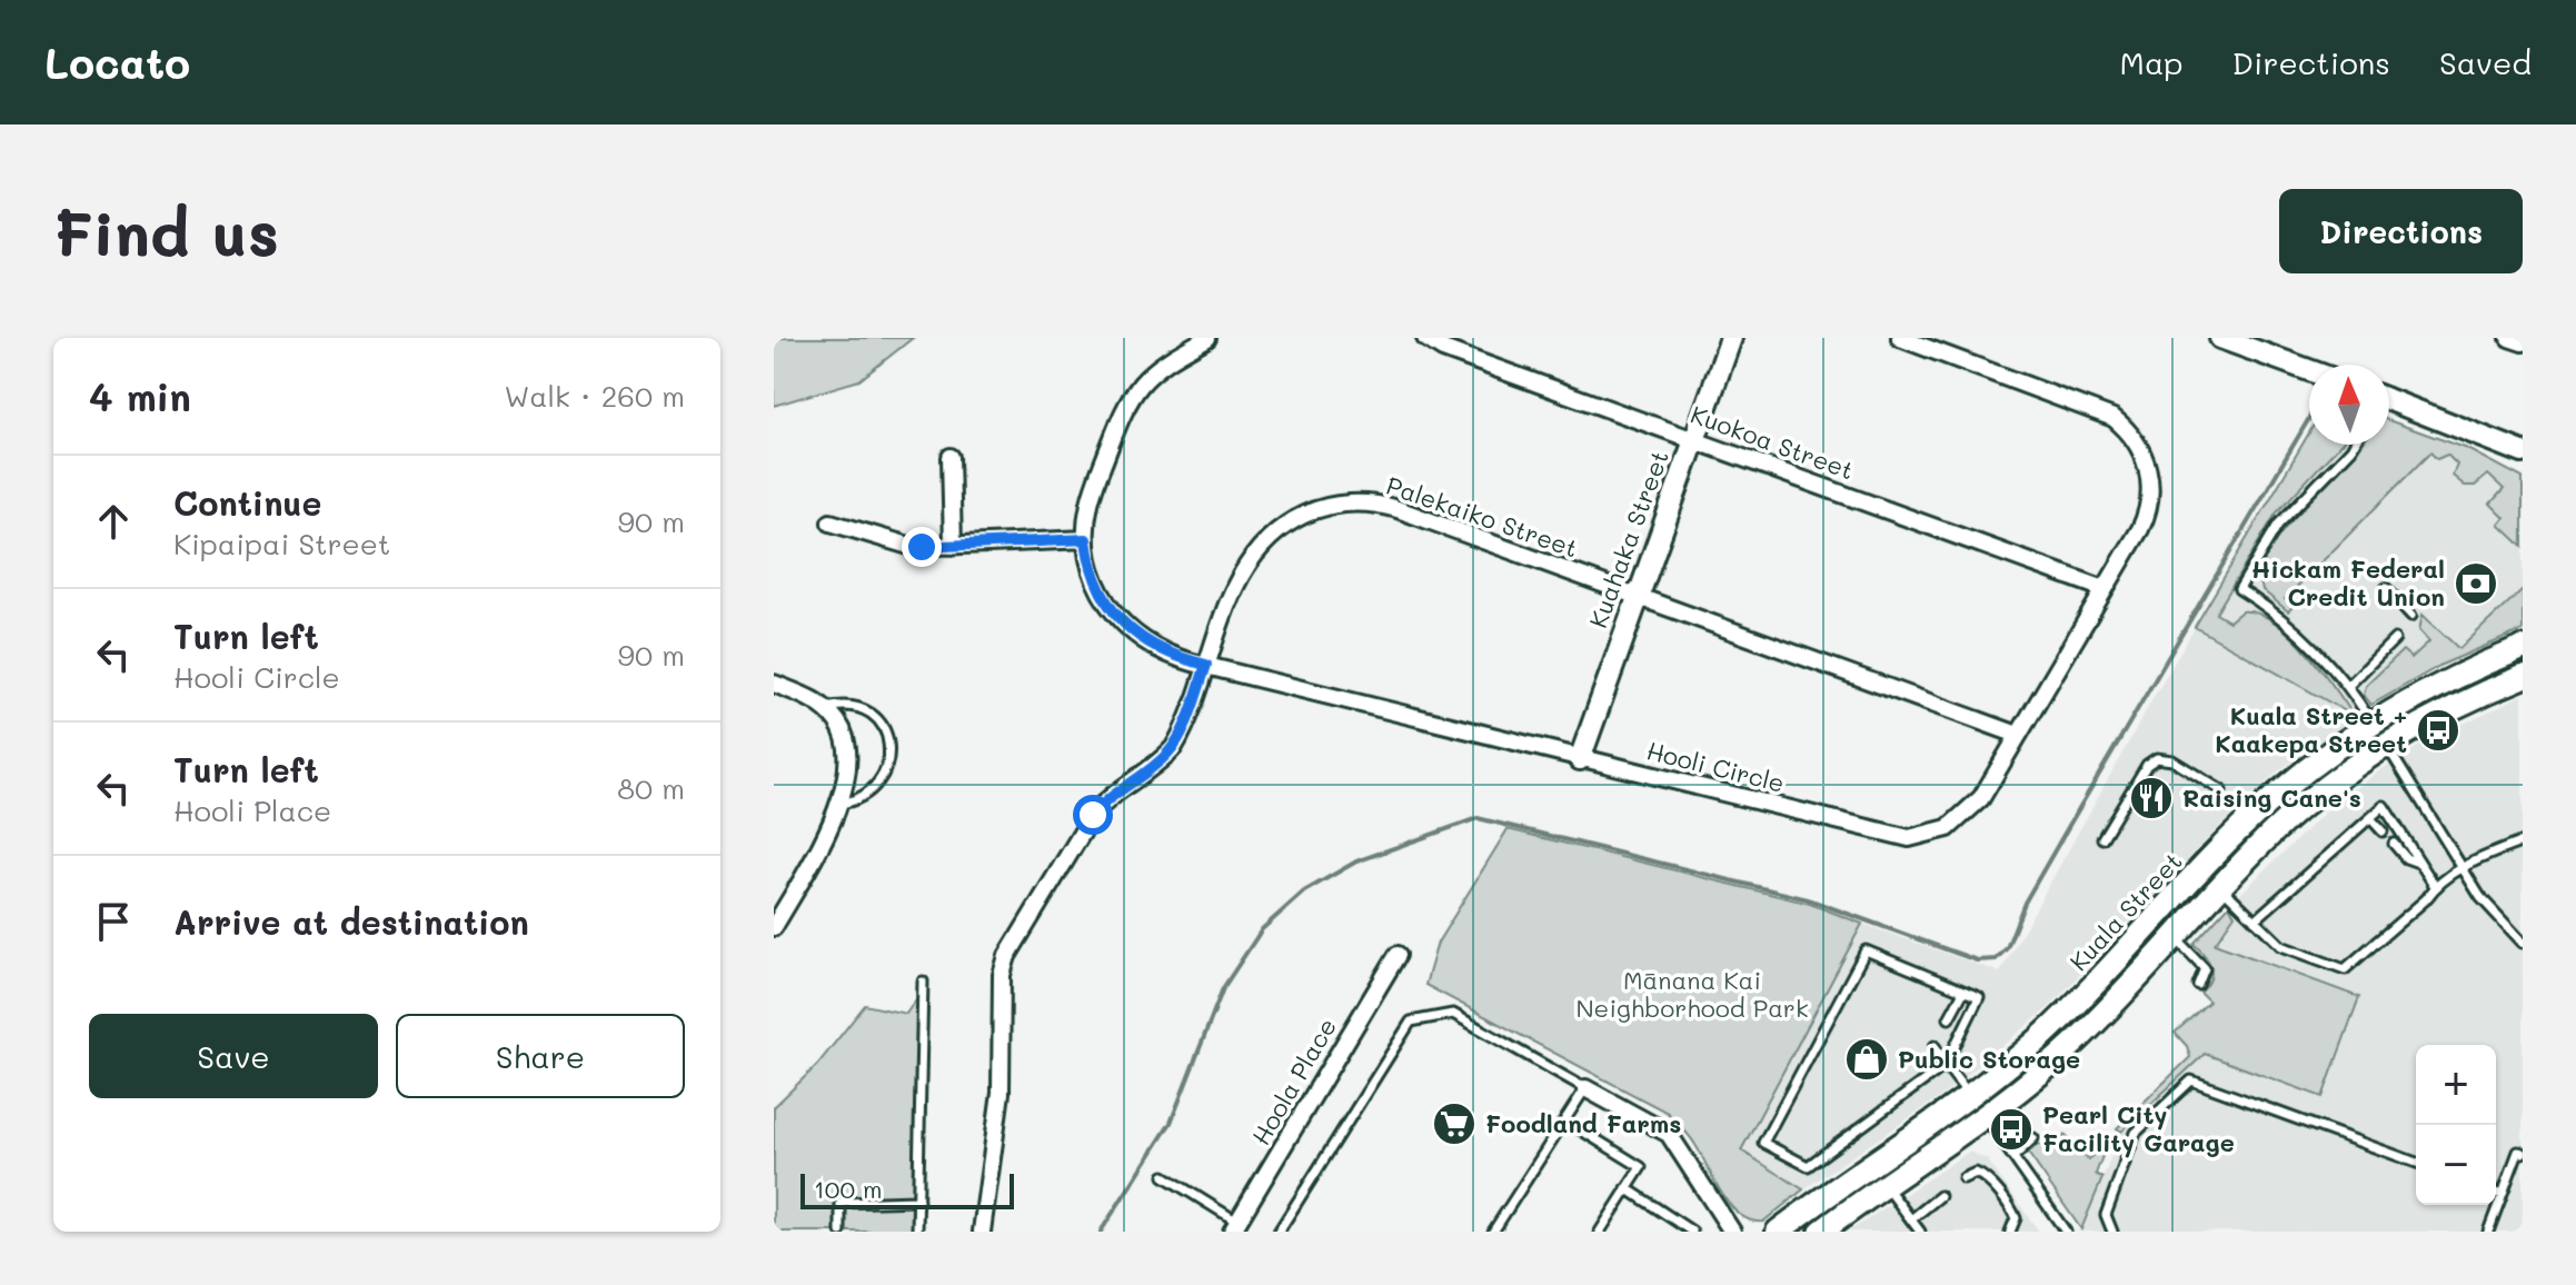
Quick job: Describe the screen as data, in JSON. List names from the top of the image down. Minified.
{"streets":{"main road":["Kuala Street"],"street":["Kuokoa Street","Palekaiko Street","Kuahaka Street","Hooli Circle","Hoola Place"]},"crossings":[["Kuokoa Street","Kuahaka Street"],["Kuokoa Street","Hooli Circle"],["Palekaiko Street","Kuahaka Street"],["Palekaiko Street","Hooli Circle"],["Kuahaka Street","Hooli Circle"]],"parks":["Mānana Kai Neighborhood Park"],"places":{"bank":["Hickam Federal Credit Union"],"bus stop":["Kuala Street + Kaakepa Street","Pearl City Facility Garage"],"restaurant":["Raising Cane's"],"shop":["Public Storage"],"supermarket":["Foodland Farms"]},"scale_bar":"100 m","north":"top","page":{"header":"Locato","nav":["Map","Directions","Saved"],"buttons":["Directions",["Save","Share"]],"title":"Find us","heading":["4 min","Walk · 260 m"],"list":[["Continue","Kipaipai Street","90 m"],["Turn left","Hooli Circle","90 m"],["Turn left","Hooli Place","80 m"],"Arrive at destination"],"map_buttons":["+","−"],"scale":"100 m"}}
